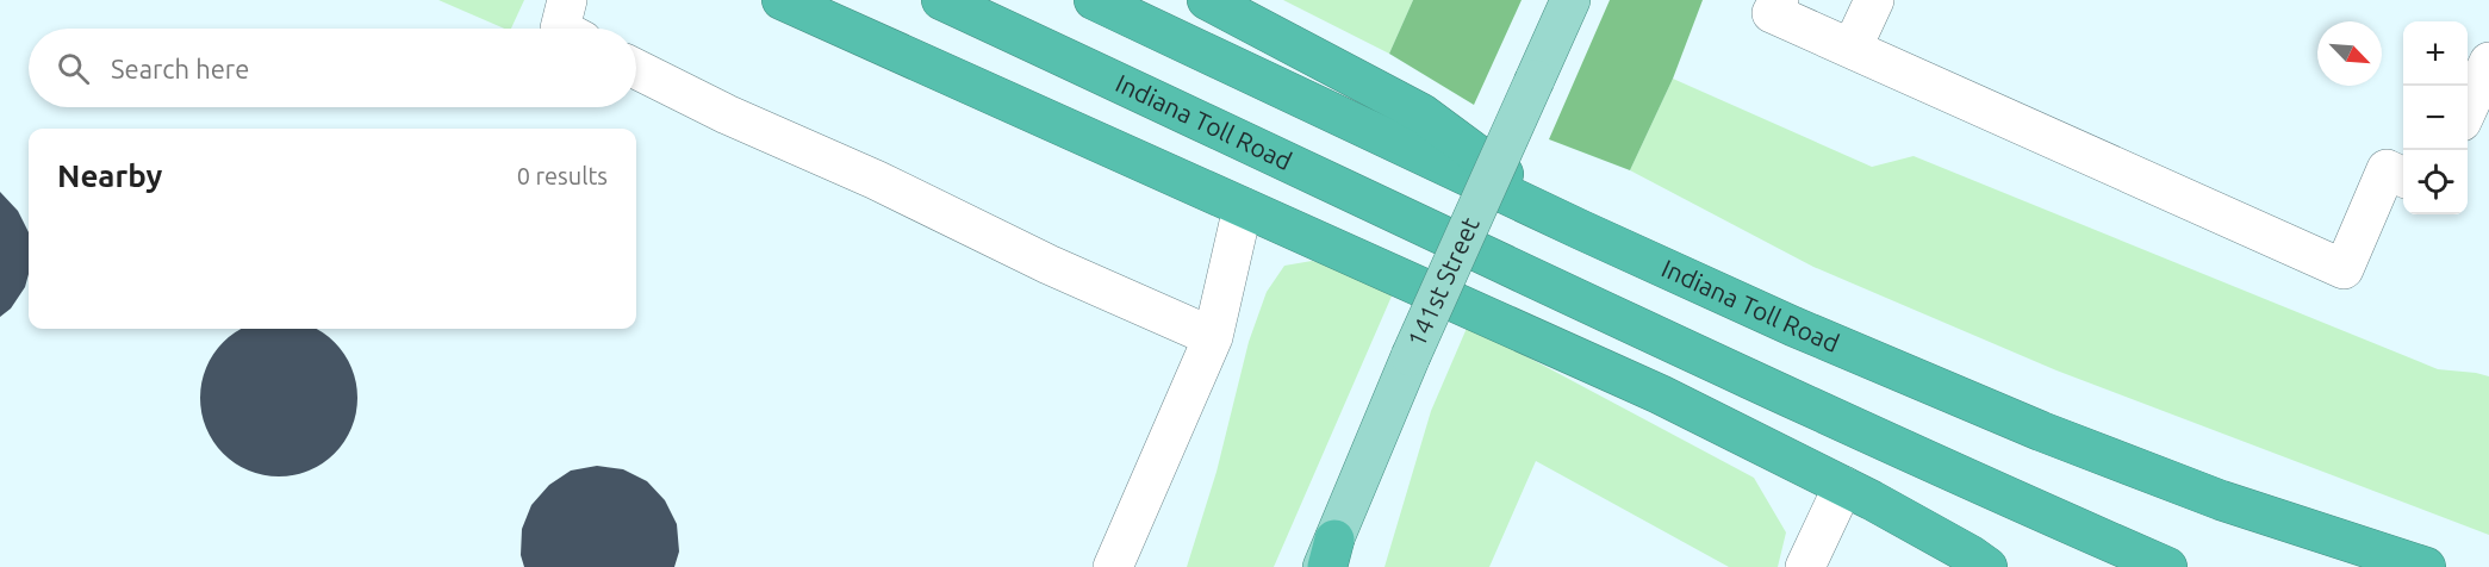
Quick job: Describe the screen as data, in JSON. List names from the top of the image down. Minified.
{"streets":{"highway":["Indiana Toll Road"],"main road":["141st Street"]},"north":"bottom right","page":{"map_buttons":["+","−"],"search":"Search here","heading":["Nearby","0 results"]}}
